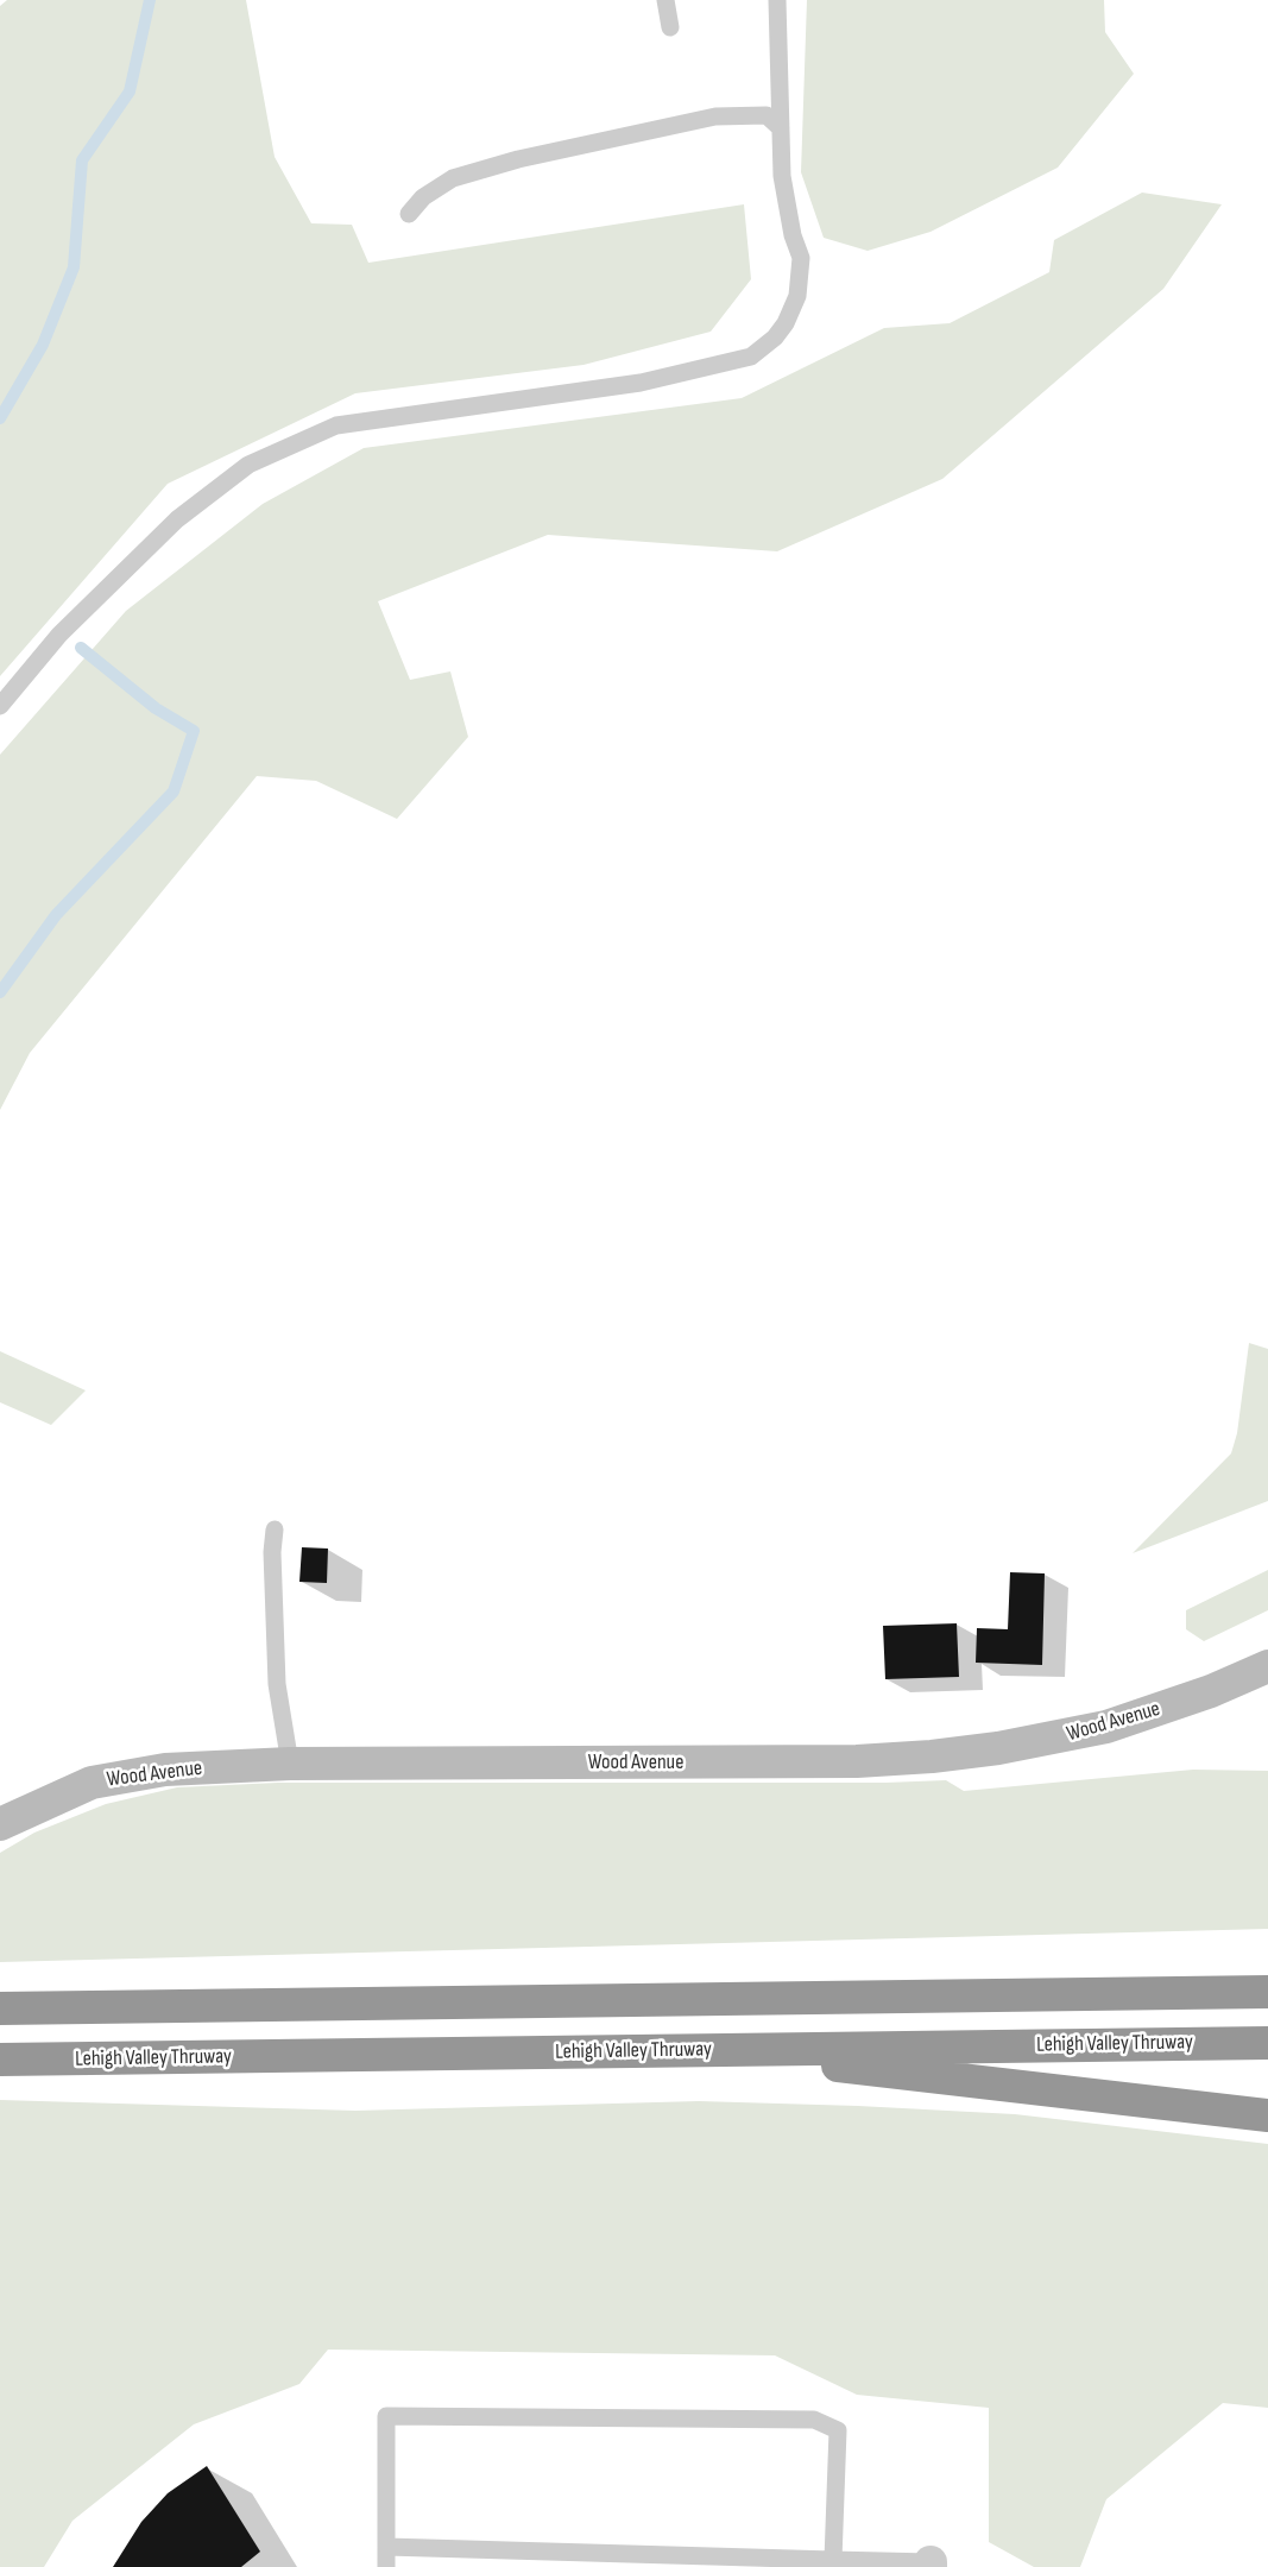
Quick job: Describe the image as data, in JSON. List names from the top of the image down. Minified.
{"streets":{"highway":["Lehigh Valley Thruway"],"main road":["Wood Avenue"]}}
